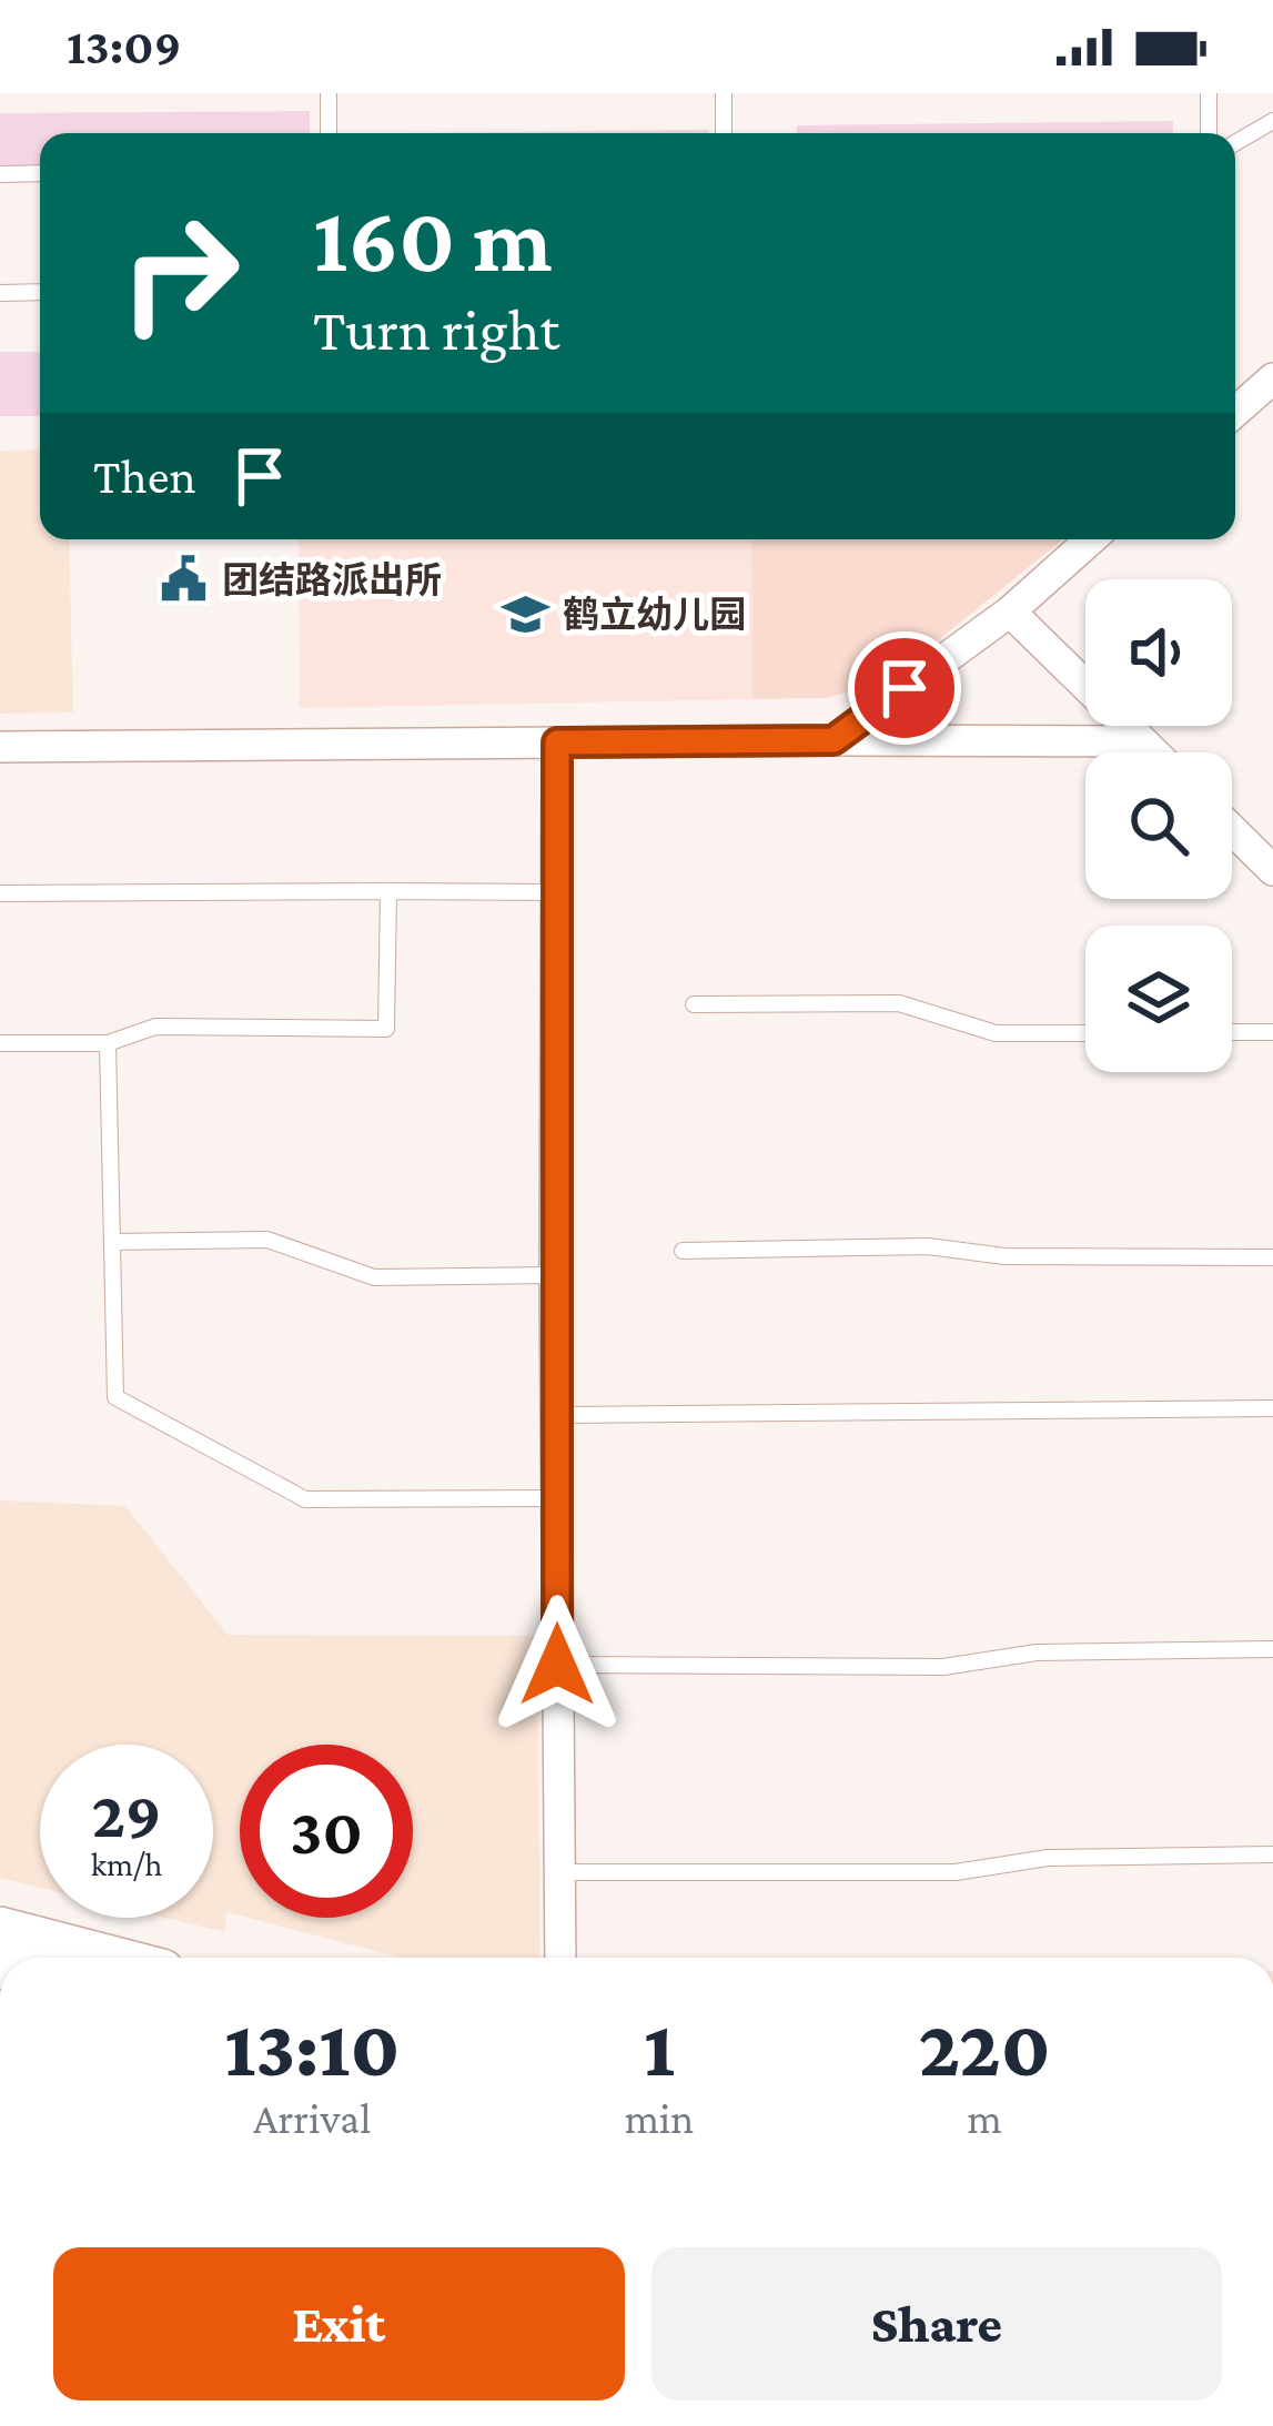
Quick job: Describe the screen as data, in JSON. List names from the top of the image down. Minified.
{"places":{"public building":["团结路派出所"],"school or university":["鹤立幼儿园"]},"page":{"status":"13:09","turn":["160 m","Turn right"],"then":"Then","speed":"29 km/h","limit":"30","eta":["13:10","Arrival","1","min","220","m"],"buttons":["Exit","Share"]}}
